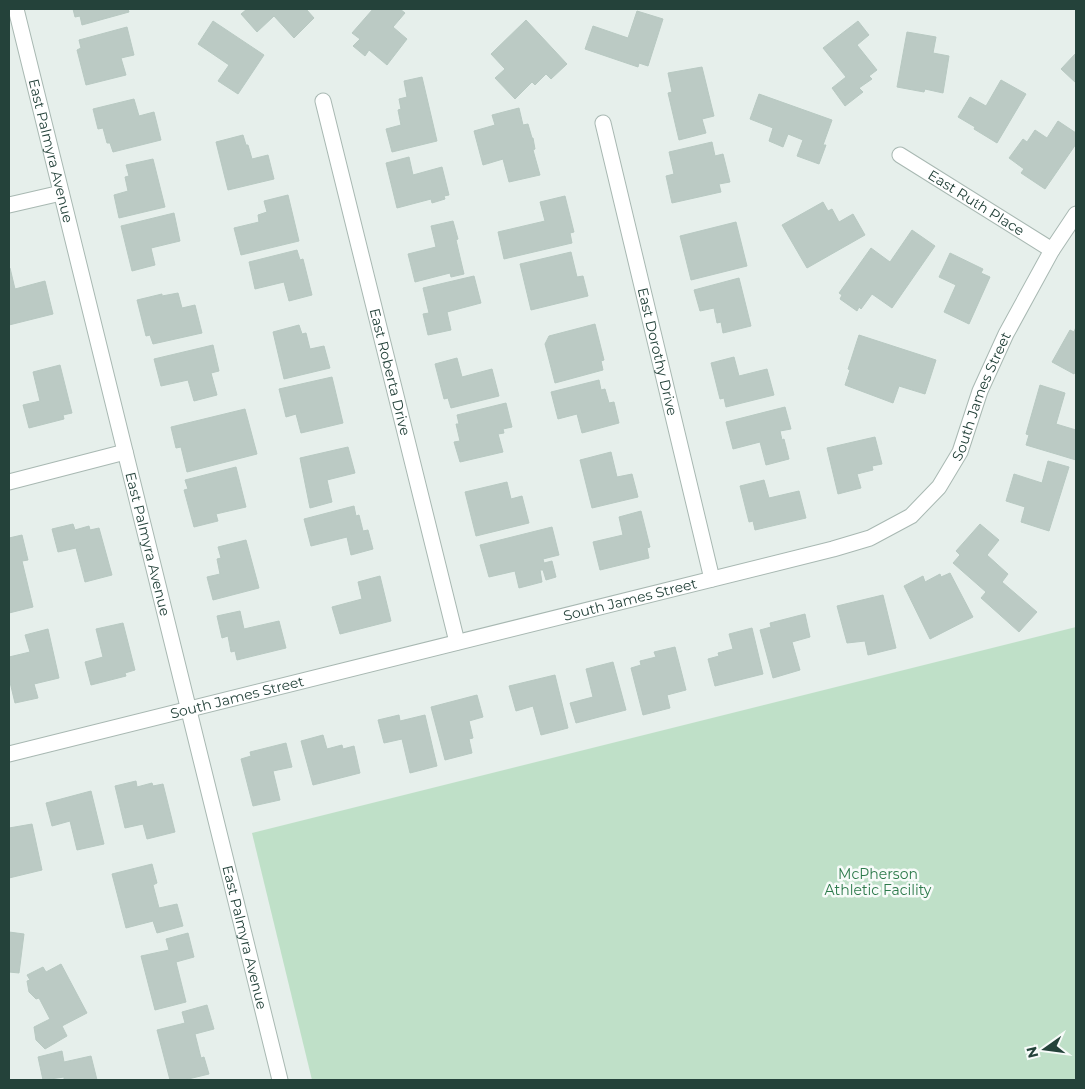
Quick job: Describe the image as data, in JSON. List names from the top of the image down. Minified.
{"streets":{"street":["East Palmyra Avenue","East Ruth Place","East Dorothy Drive","East Roberta Drive","South James Street"]},"crossings":[["East Palmyra Avenue","South James Street"],["East Ruth Place","South James Street"],["East Dorothy Drive","South James Street"],["East Roberta Drive","South James Street"]],"parks":["McPherson Athletic Facility"],"north":"left"}
